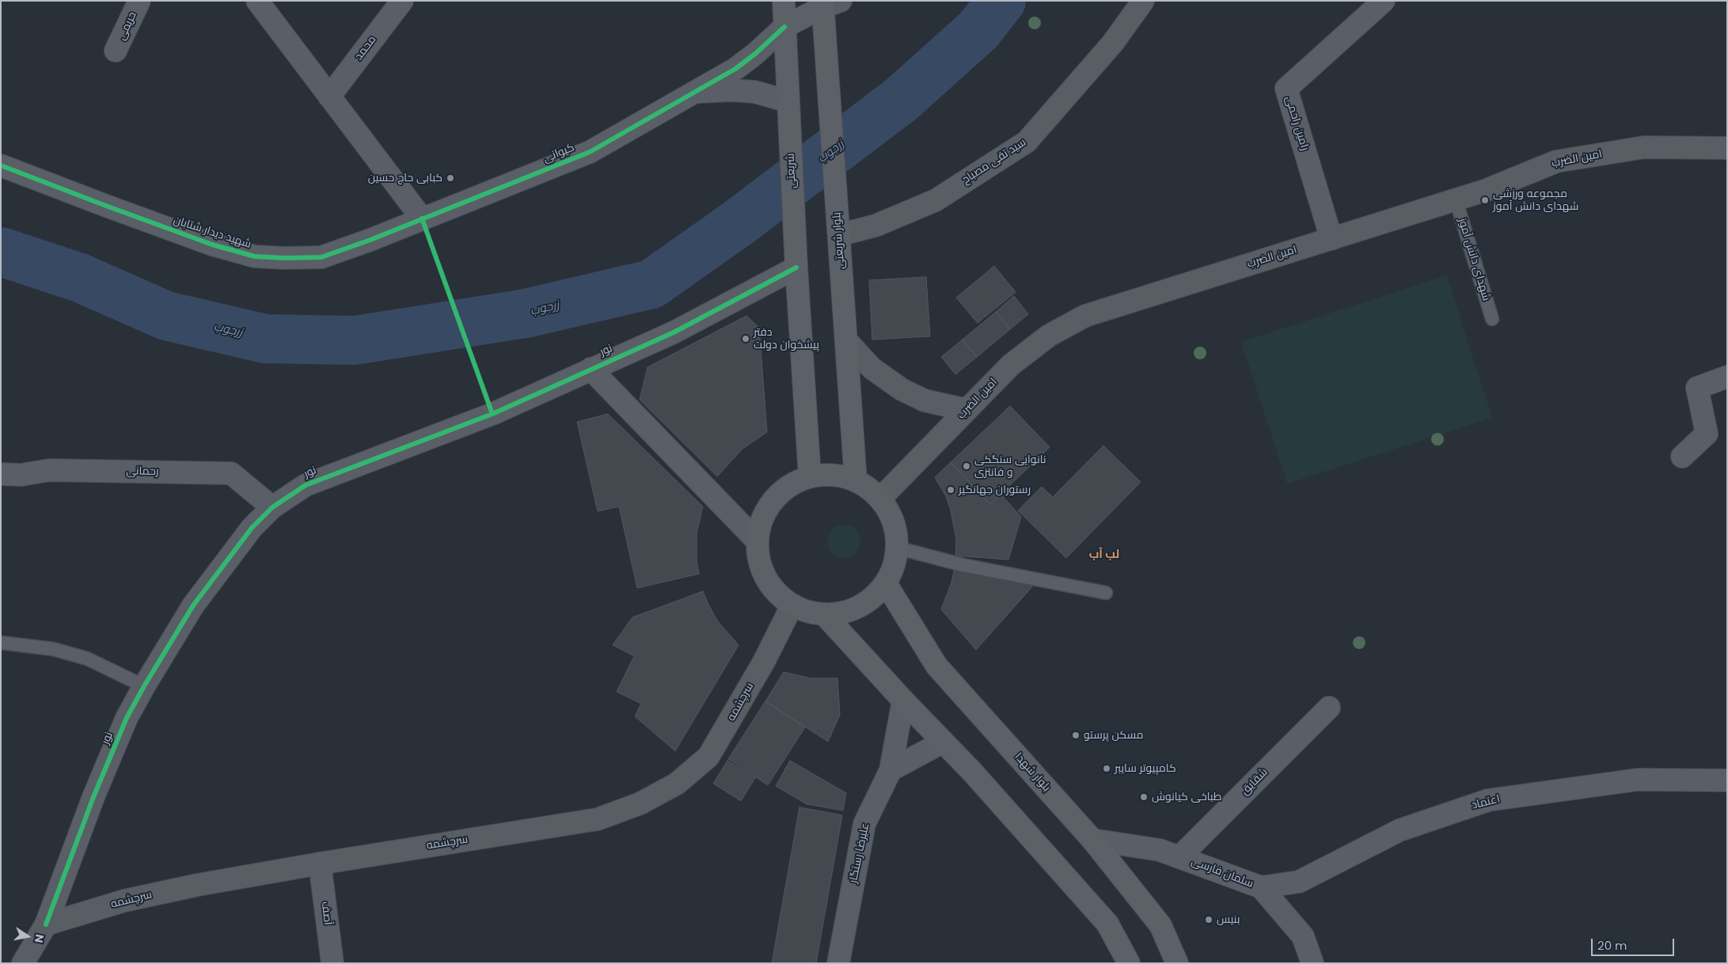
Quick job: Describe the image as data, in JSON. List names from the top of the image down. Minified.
{"streets":{"main road":["امین الضرب","سید تقی مصباح","شریعتی","بلوار شریعتی","سرچشمه","بلوار شهدا"],"street":["حریمی","محمد","رامین راحمی","کیوانی","شهید دیدار شتابان","نور","رحمانی","شقایق","اعتماد","علیرضا رستگار","سلمان فارسی","آصف"],"lane":["شهدای دانش آموز"]},"crossings":[["رامین راحمی","امین الضرب"],["کیوانی","شهید دیدار شتابان"],["امین الضرب","بلوار شریعتی"],["امین الضرب","شهدای دانش آموز"],["امین الضرب","سرچشمه"],["امین الضرب","بلوار شهدا"],["سید تقی مصباح","بلوار شریعتی"],["شریعتی","نور"],["بلوار شریعتی","سرچشمه"],["بلوار شریعتی","بلوار شهدا"],["نور","رحمانی"],["نور","سرچشمه"],["سرچشمه","بلوار شهدا"],["سرچشمه","آصف"],["بلوار شهدا","سلمان فارسی"],["شقایق","سلمان فارسی"],["اعتماد","سلمان فارسی"]],"districts":["لب آب"],"water":["زرجوب"],"places":["کبابی حاج حسین","مجموعه ورزشی شهدای دانش آموز","دفتر پیشخوان دولت","نانوایی سنگکی و فانتزی","رستوران جهانگیر","مسکن پرستو","کامپیوتر سایبر","طباخی کیانوش","بنیس"],"scale_bar":"20 m","north":"right"}
